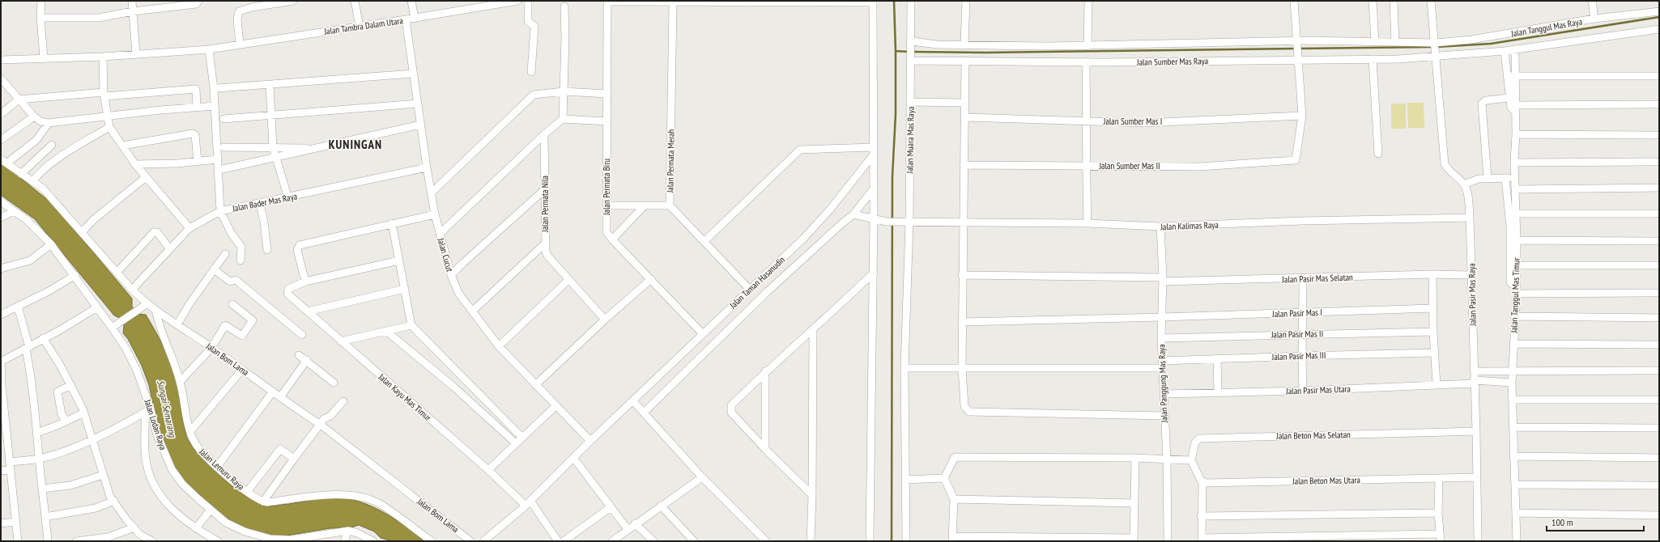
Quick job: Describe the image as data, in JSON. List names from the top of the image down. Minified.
{"streets":{"street":["Jalan Tambra Dalam Utara","Jalan Tanggul Mas Raya","Jalan Sumber Mas Raya","Jalan Sumber Mas I","Jalan Muara Mas Raya","Jalan Permata Merah","Jalan Sumber Mas II","Jalan Permata Biru","Jalan Bader Mas Raya","Jalan Permata Nila","Jalan Kalimas Raya","Jalan Cucut","Jalan Pasir Mas Selatan","Jalan Taman Hasanudin","Jalan Pasir Mas Raya","Jalan Tanggul Mas Timur","Jalan Pasir Mas I","Jalan Pasir Mas II","Jalan Pasir Mas III","Jalan Bom Lama","Jalan Panggung Mas Raya","Jalan Pasir Mas Utara","Jalan Kayu Mas Timur","Jalan Lodan Raya","Jalan Beton Mas Selatan","Jalan Lemuru Raya","Jalan Beton Mas Utara"]},"crossings":[["Jalan Tambra Dalam Utara","Jalan Cucut"],["Jalan Tanggul Mas Raya","Jalan Sumber Mas Raya"],["Jalan Tanggul Mas Raya","Jalan Tanggul Mas Timur"],["Jalan Sumber Mas Raya","Jalan Muara Mas Raya"],["Jalan Sumber Mas I","Jalan Sumber Mas II"],["Jalan Muara Mas Raya","Jalan Kalimas Raya"],["Jalan Muara Mas Raya","Jalan Pasir Mas III"],["Jalan Permata Merah","Jalan Taman Hasanudin"],["Jalan Permata Biru","Jalan Taman Hasanudin"],["Jalan Bader Mas Raya","Jalan Cucut"],["Jalan Bader Mas Raya","Jalan Bom Lama"],["Jalan Kalimas Raya","Jalan Taman Hasanudin"],["Jalan Kalimas Raya","Jalan Pasir Mas Raya"],["Jalan Kalimas Raya","Jalan Panggung Mas Raya"],["Jalan Cucut","Jalan Taman Hasanudin"],["Jalan Pasir Mas Selatan","Jalan Pasir Mas Raya"],["Jalan Pasir Mas Selatan","Jalan Panggung Mas Raya"],["Jalan Taman Hasanudin","Jalan Kayu Mas Timur"],["Jalan Pasir Mas Raya","Jalan Pasir Mas Utara"],["Jalan Pasir Mas Raya","Jalan Beton Mas Selatan"],["Jalan Pasir Mas Raya","Jalan Beton Mas Utara"],["Jalan Tanggul Mas Timur","Jalan Pasir Mas Utara"],["Jalan Pasir Mas I","Jalan Panggung Mas Raya"],["Jalan Pasir Mas II","Jalan Panggung Mas Raya"],["Jalan Pasir Mas III","Jalan Panggung Mas Raya"],["Jalan Bom Lama","Jalan Lemuru Raya"],["Jalan Panggung Mas Raya","Jalan Pasir Mas Utara"]],"districts":["KUNINGAN"],"water":["Sungai Semarang"],"scale_bar":"100 m"}
